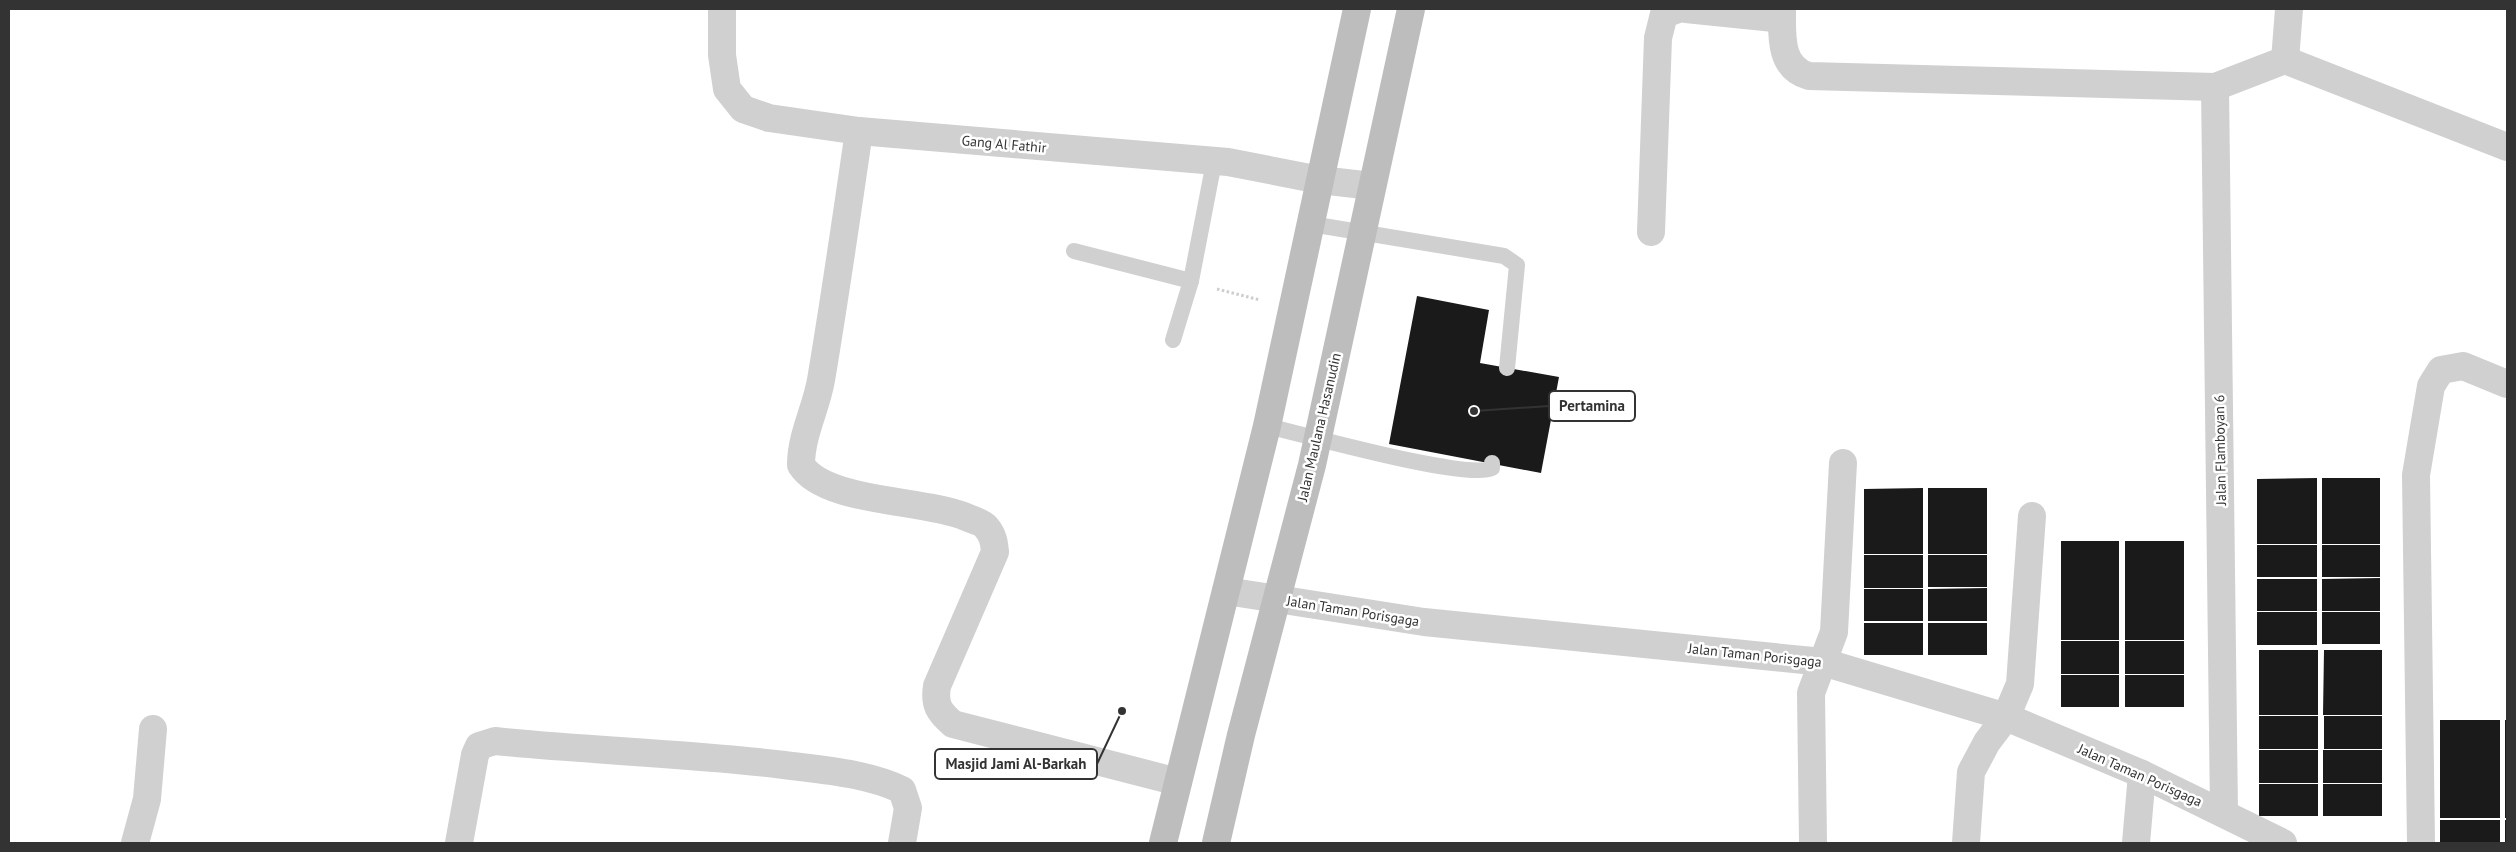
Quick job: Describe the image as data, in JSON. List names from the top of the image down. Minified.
{"streets":{"street":["Gang Al Fathir","Jalan Maulana Hasanudin","Jalan Flamboyan 6","Jalan Taman Porisgaga"]},"crossings":[["Gang Al Fathir","Jalan Maulana Hasanudin"],["Jalan Maulana Hasanudin","Jalan Taman Porisgaga"],["Jalan Flamboyan 6","Jalan Taman Porisgaga"]],"places":["Pertamina","Masjid Jami Al-Barkah"]}
